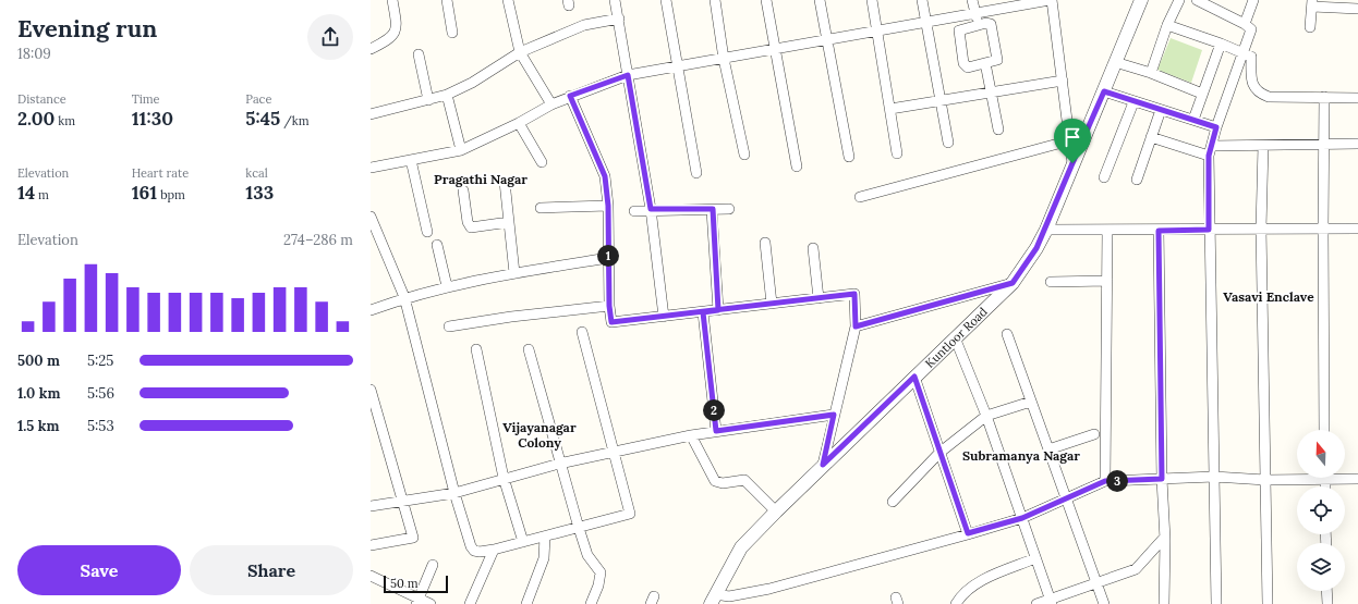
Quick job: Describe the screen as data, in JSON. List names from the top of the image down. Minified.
{"streets":{"street":["Kuntloor Road"]},"districts":["Pragathi Nagar","Vasavi Enclave","Vijayanagar Colony","Subramanya Nagar"],"scale_bar":"50 m","north":"top","page":{"heading":["Evening run","18:09"],"stats":[["Distance","2.00 km"],["Time","11:30"],["Pace","5:45 /km"],["Elevation","14 m"],["Heart rate","161 bpm"],["kcal","133"]],"chart":["Elevation","274–286 m"],"pins":["1","2","3"],"list":[{"name":"500 m","note":"5:25"},{"name":"1.0 km","note":"5:56"},{"name":"1.5 km","note":"5:53"}],"buttons":["Save","Share"],"scale":"50 m"}}
